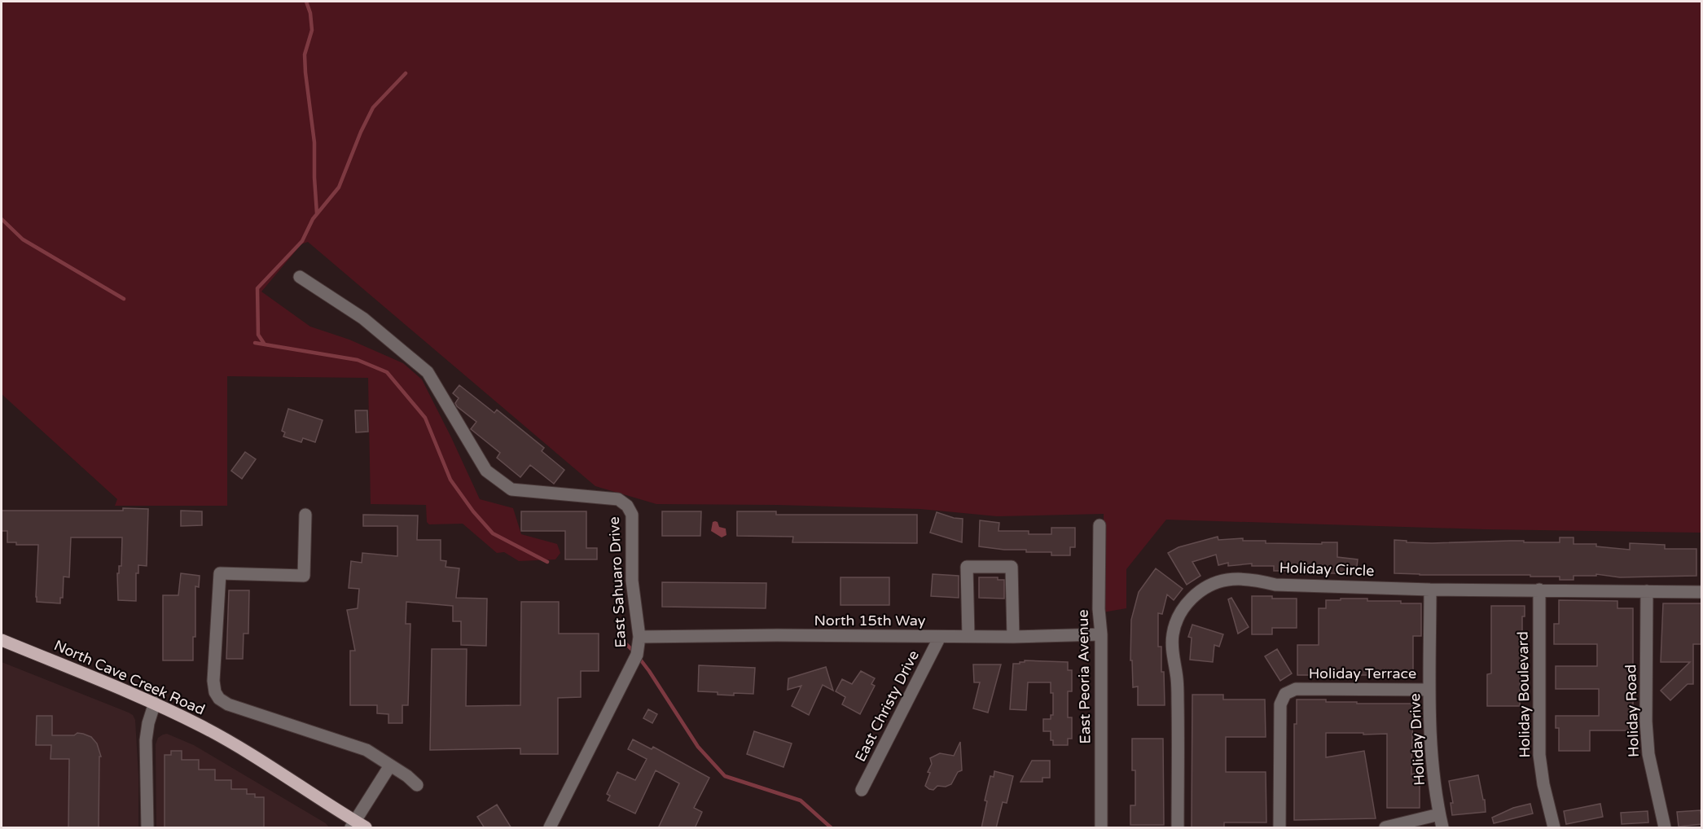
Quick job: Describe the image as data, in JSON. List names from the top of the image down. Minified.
{"streets":{"main road":["North Cave Creek Road"],"street":["Holiday Circle","East Sahuaro Drive","North 15th Way","Holiday Terrace","East Peoria Avenue","Holiday Boulevard","East Christy Drive","Holiday Road","Holiday Drive"]},"crossings":[["Holiday Circle","Holiday Boulevard"],["Holiday Circle","Holiday Road"],["Holiday Circle","Holiday Drive"],["East Sahuaro Drive","North 15th Way"],["North 15th Way","East Peoria Avenue"],["North 15th Way","East Christy Drive"],["Holiday Terrace","Holiday Drive"]]}
